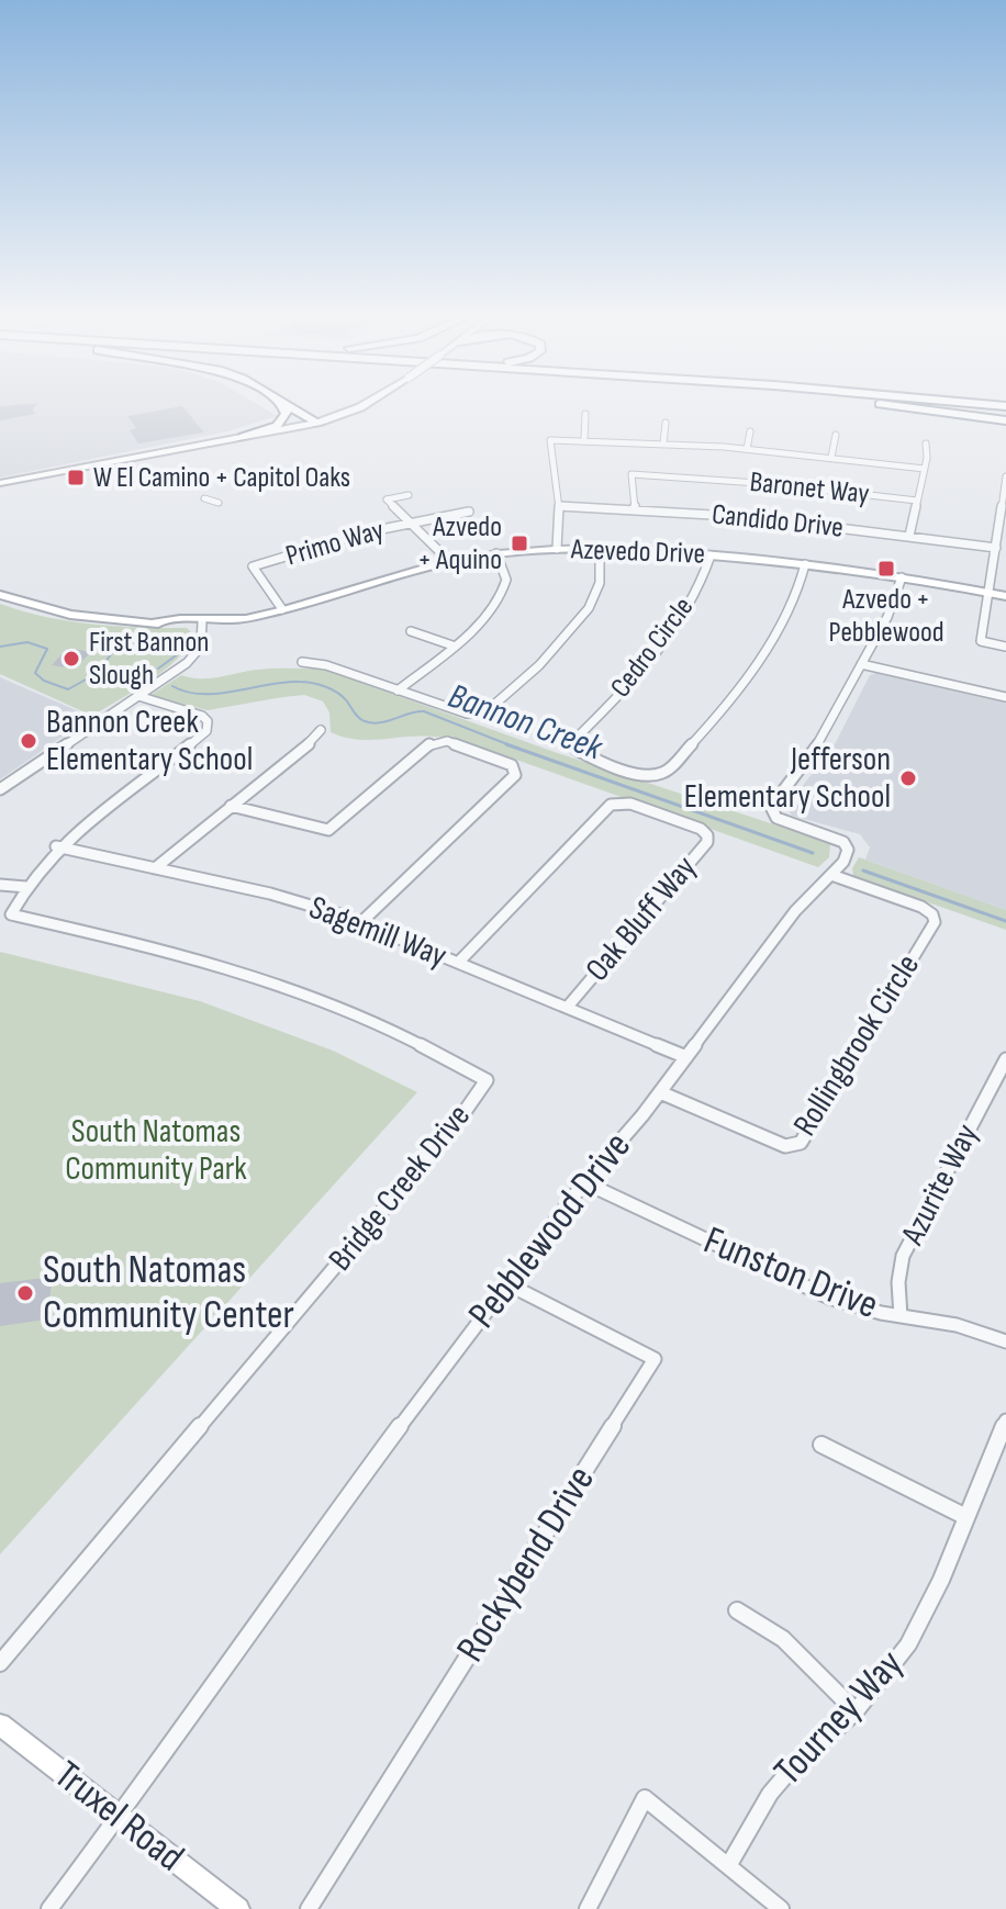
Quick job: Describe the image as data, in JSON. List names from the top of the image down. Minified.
{"streets":{"main road":["Azevedo Drive","Truxel Road"],"street":["Baronet Way","Candido Drive","Primo Way","Cedro Circle","Oak Bluff Way","Sagemill Way","Rollingbrook Circle","Azurite Way","Bridge Creek Drive","Pebblewood Drive","Funston Drive","Rockybend Drive","Tourney Way"]},"crossings":[["Baronet Way","Candido Drive"],["Primo Way","Azevedo Drive"],["Azevedo Drive","Cedro Circle"],["Oak Bluff Way","Sagemill Way"],["Sagemill Way","Pebblewood Drive"],["Rollingbrook Circle","Pebblewood Drive"],["Azurite Way","Funston Drive"],["Pebblewood Drive","Funston Drive"],["Pebblewood Drive","Rockybend Drive"],["Pebblewood Drive","Truxel Road"]],"water":["Bannon Creek"],"parks":["South Natomas Community Park"],"places":{"transit":["W El Camino + Capitol Oaks","Azvedo + Aquino","Azvedo + Pebblewood"],"other":["First Bannon Slough","Bannon Creek Elementary School","Jefferson Elementary School","South Natomas Community Center"]}}
